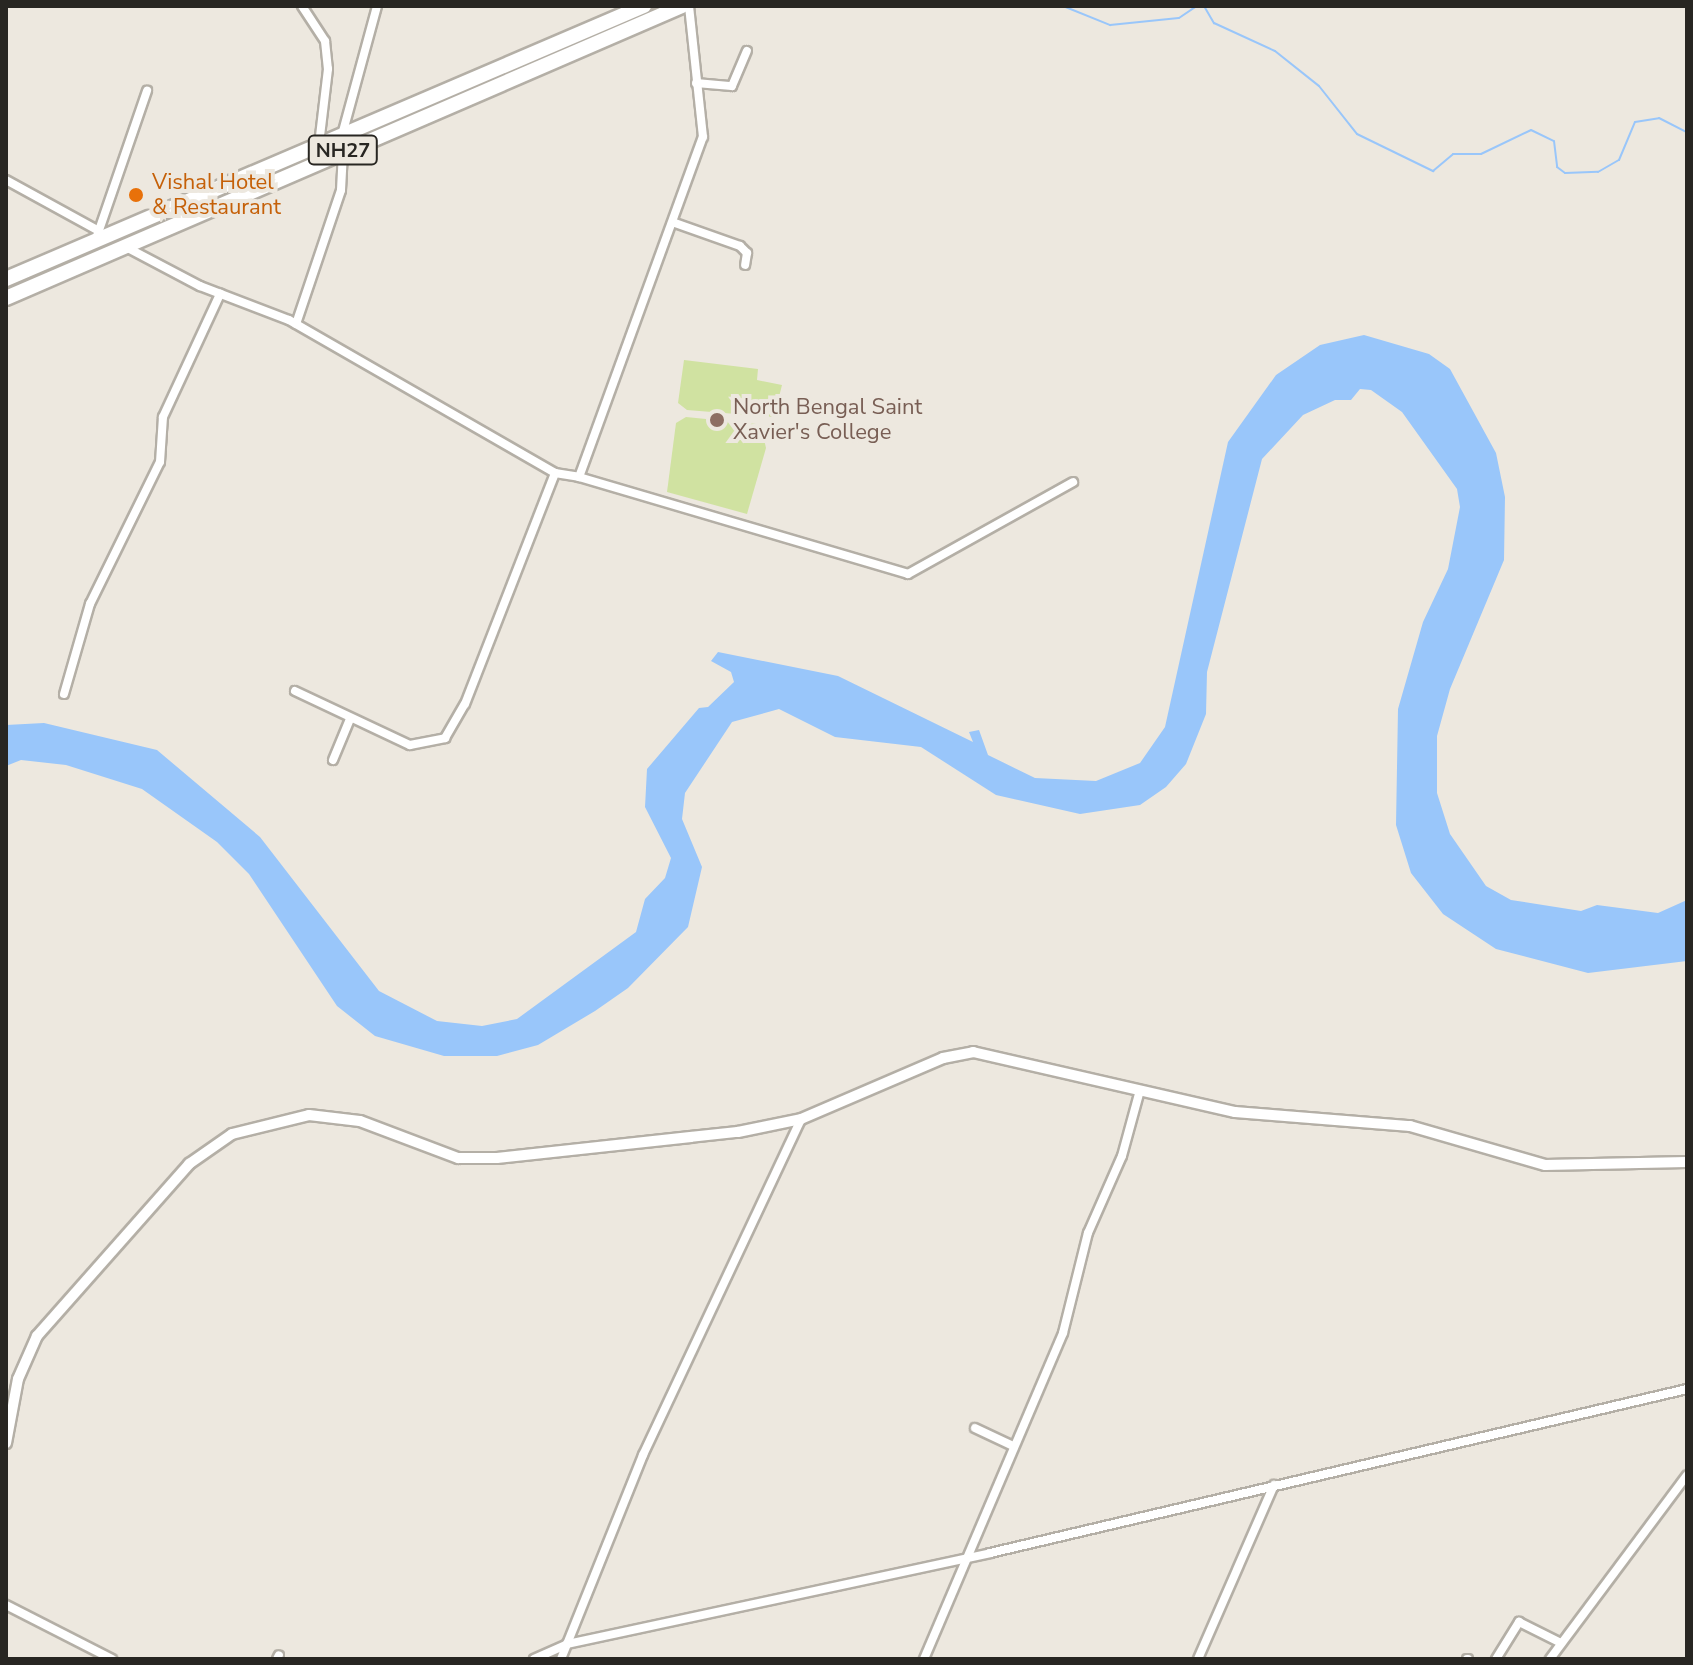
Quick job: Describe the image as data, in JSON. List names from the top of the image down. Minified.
{"streets":{"highway":["NH27"]},"places":["Vishal Hotel & Restaurant","North Bengal Saint Xavier's College"]}
